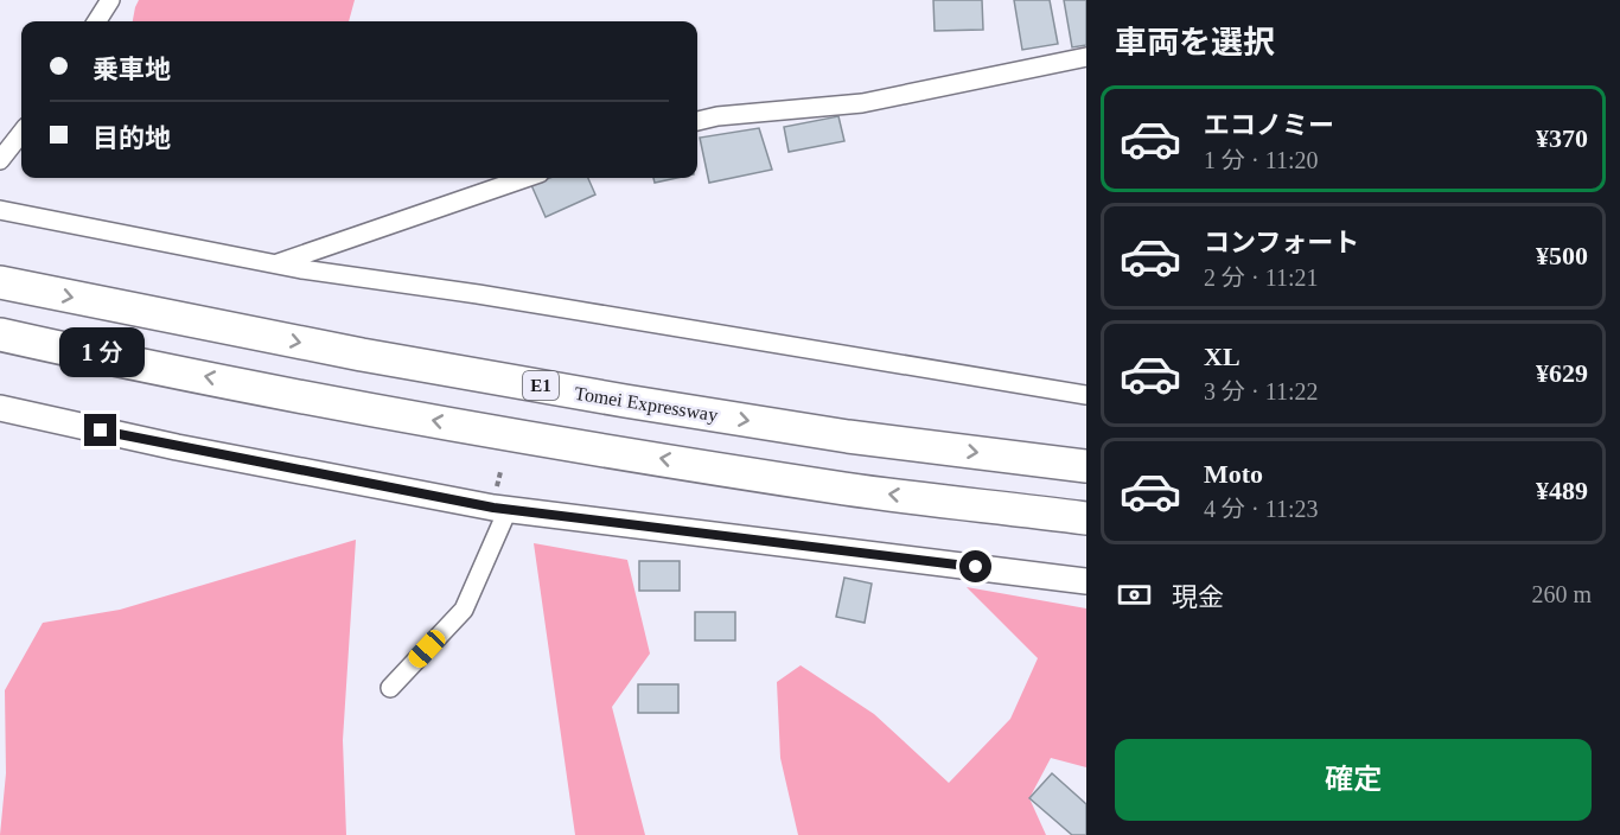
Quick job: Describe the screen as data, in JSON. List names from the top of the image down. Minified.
{"streets":{"highway":["E1","Tomei Expressway"]},"page":{"heading":"車両を選択","banner":["乗車地","目的地"],"list":[{"name":"エコノミー","note":"1 分 · 11:20","value":"¥370"},{"name":"コンフォート","note":"2 分 · 11:21","value":"¥500"},{"name":"XL","note":"3 分 · 11:22","value":"¥629"},{"name":"Moto","note":"4 分 · 11:23","value":"¥489"}],"bubble":"1 分","pay":["現金","260 m"],"buttons":"確定"}}
